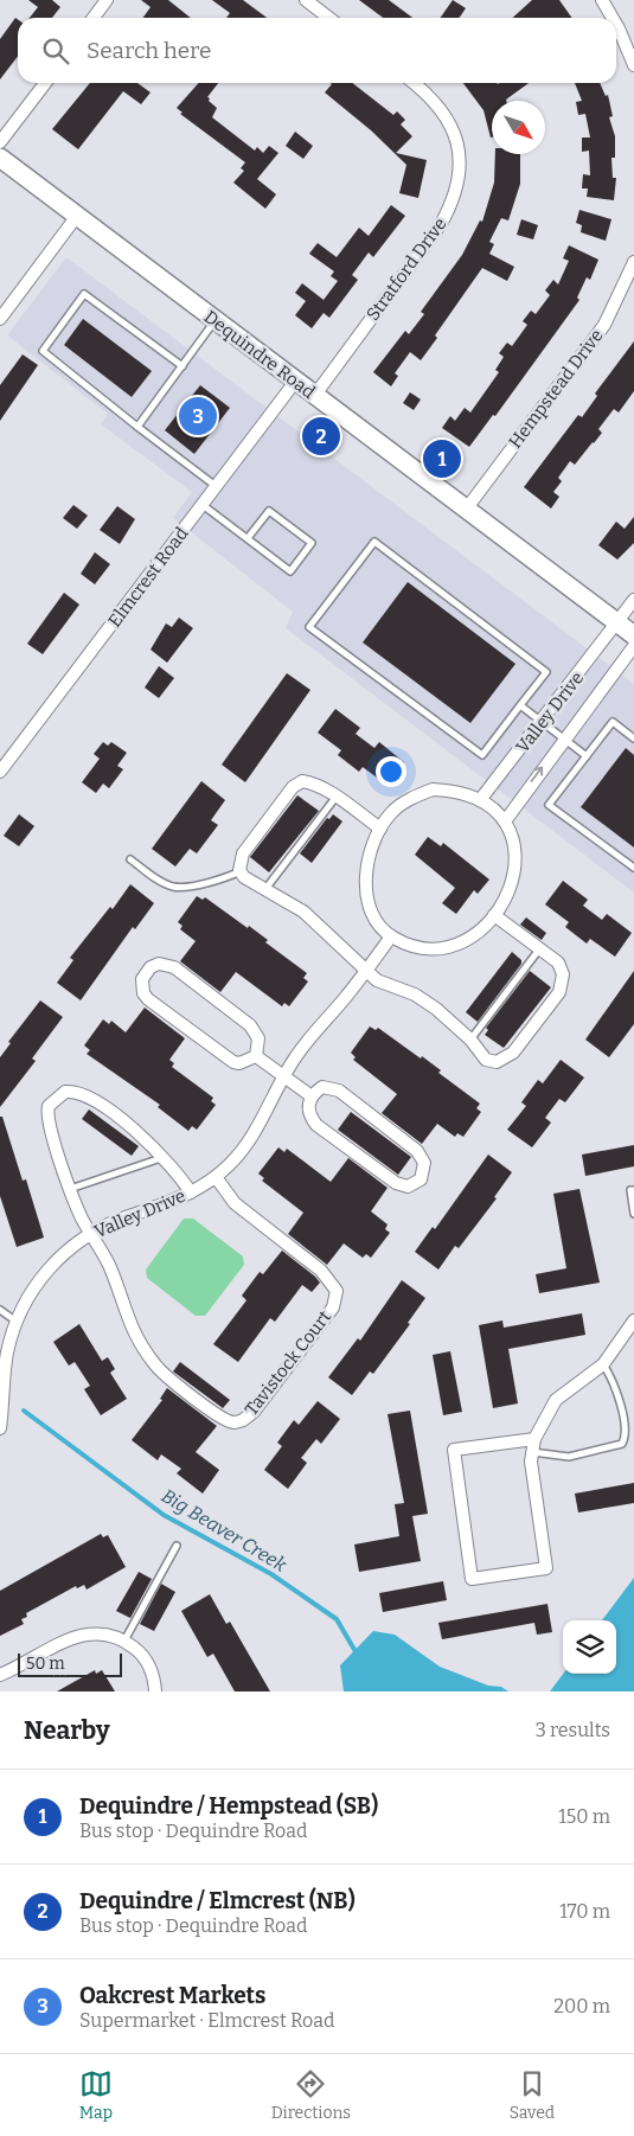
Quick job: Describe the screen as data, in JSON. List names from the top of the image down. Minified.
{"streets":{"main road":["Dequindre Road"],"street":["Stratford Drive","Hempstead Drive","Elmcrest Road","Valley Drive","Tavistock Court"]},"crossings":[["Stratford Drive","Dequindre Road"],["Dequindre Road","Hempstead Drive"],["Dequindre Road","Elmcrest Road"],["Dequindre Road","Valley Drive"],["Valley Drive","Tavistock Court"]],"water":["Big Beaver Creek"],"scale_bar":"50 m","north":"bottom right","page":{"search":"Search here","pins":["3","2","1"],"scale":"50 m","heading":["Nearby","3 results"],"list":[{"mark":"1","name":"Dequindre / Hempstead (SB)","note":"Bus stop · Dequindre Road","value":"150 m"},{"mark":"2","name":"Dequindre / Elmcrest (NB)","note":"Bus stop · Dequindre Road","value":"170 m"},{"mark":"3","name":"Oakcrest Markets","note":"Supermarket · Elmcrest Road","value":"200 m"}],"nav":["Map","Directions","Saved"]}}
